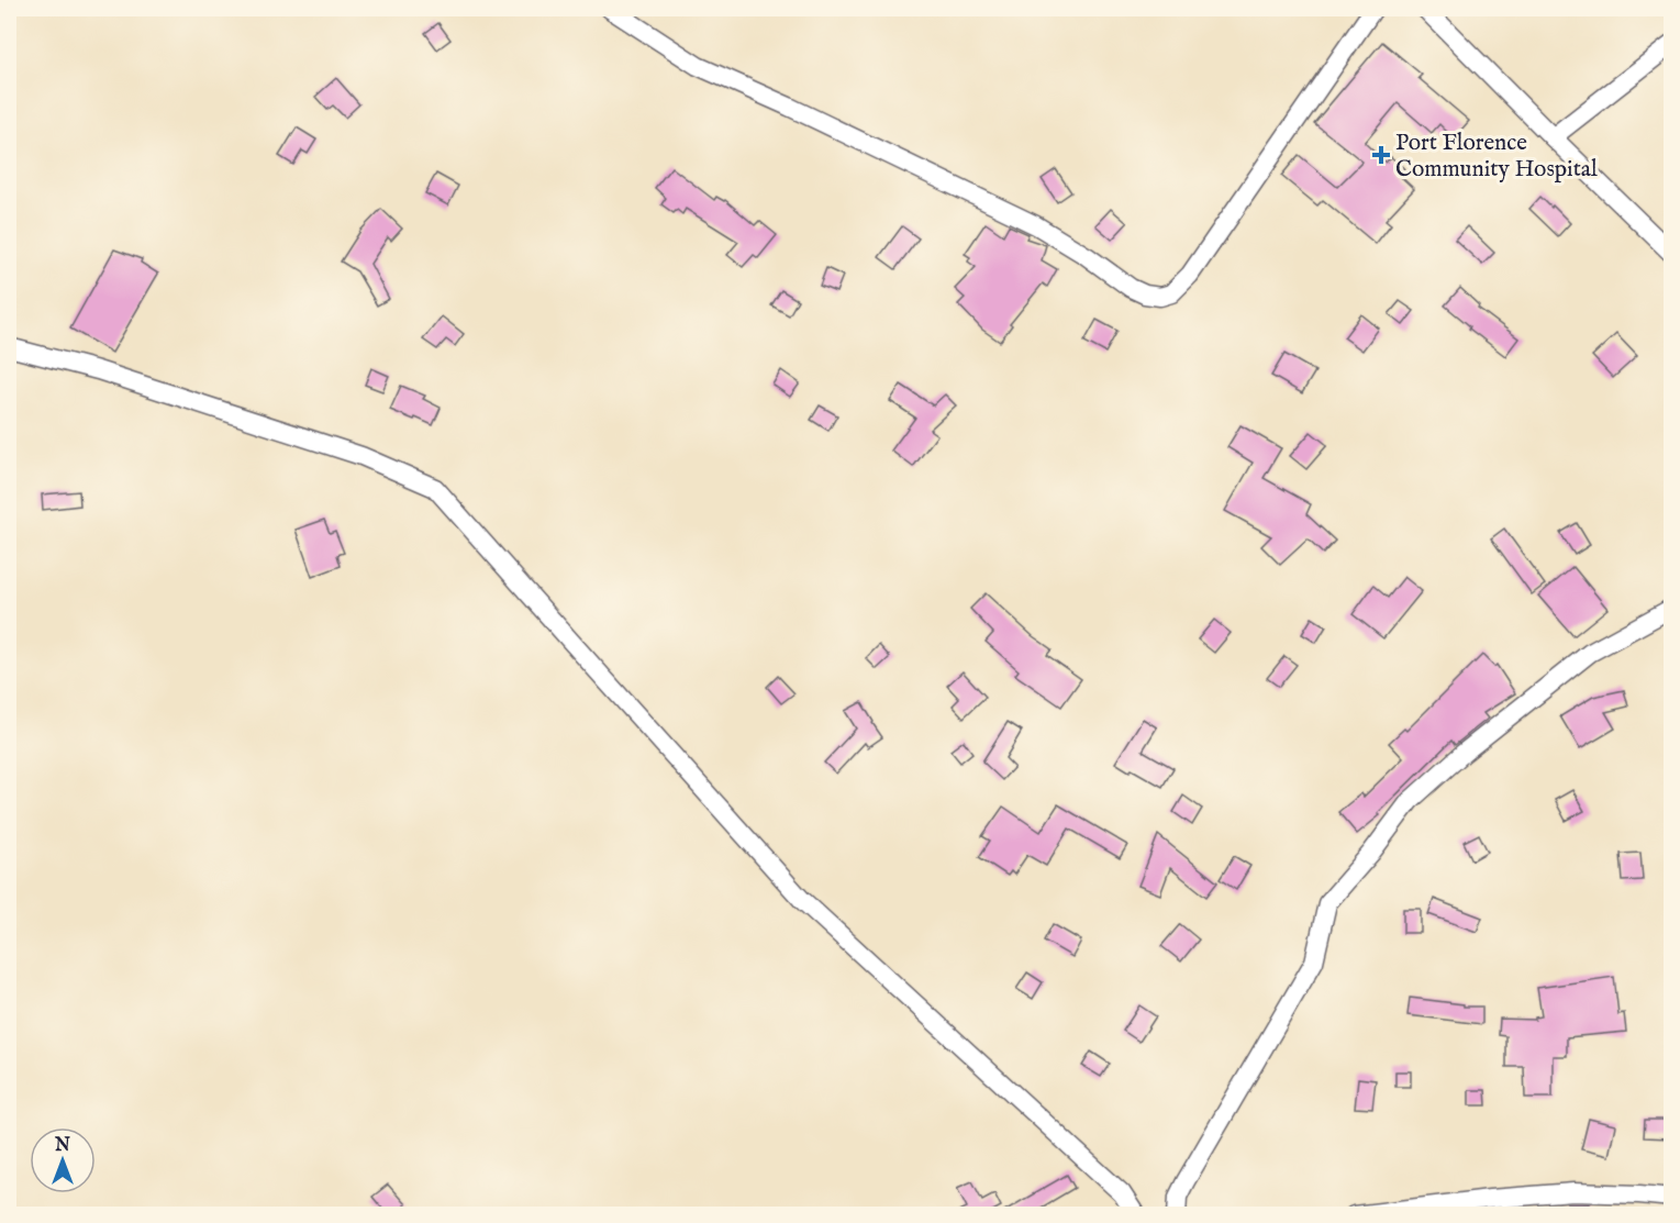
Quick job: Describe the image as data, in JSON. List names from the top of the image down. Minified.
{"places":{"health":["Port Florence Community Hospital"]},"north":"top"}
